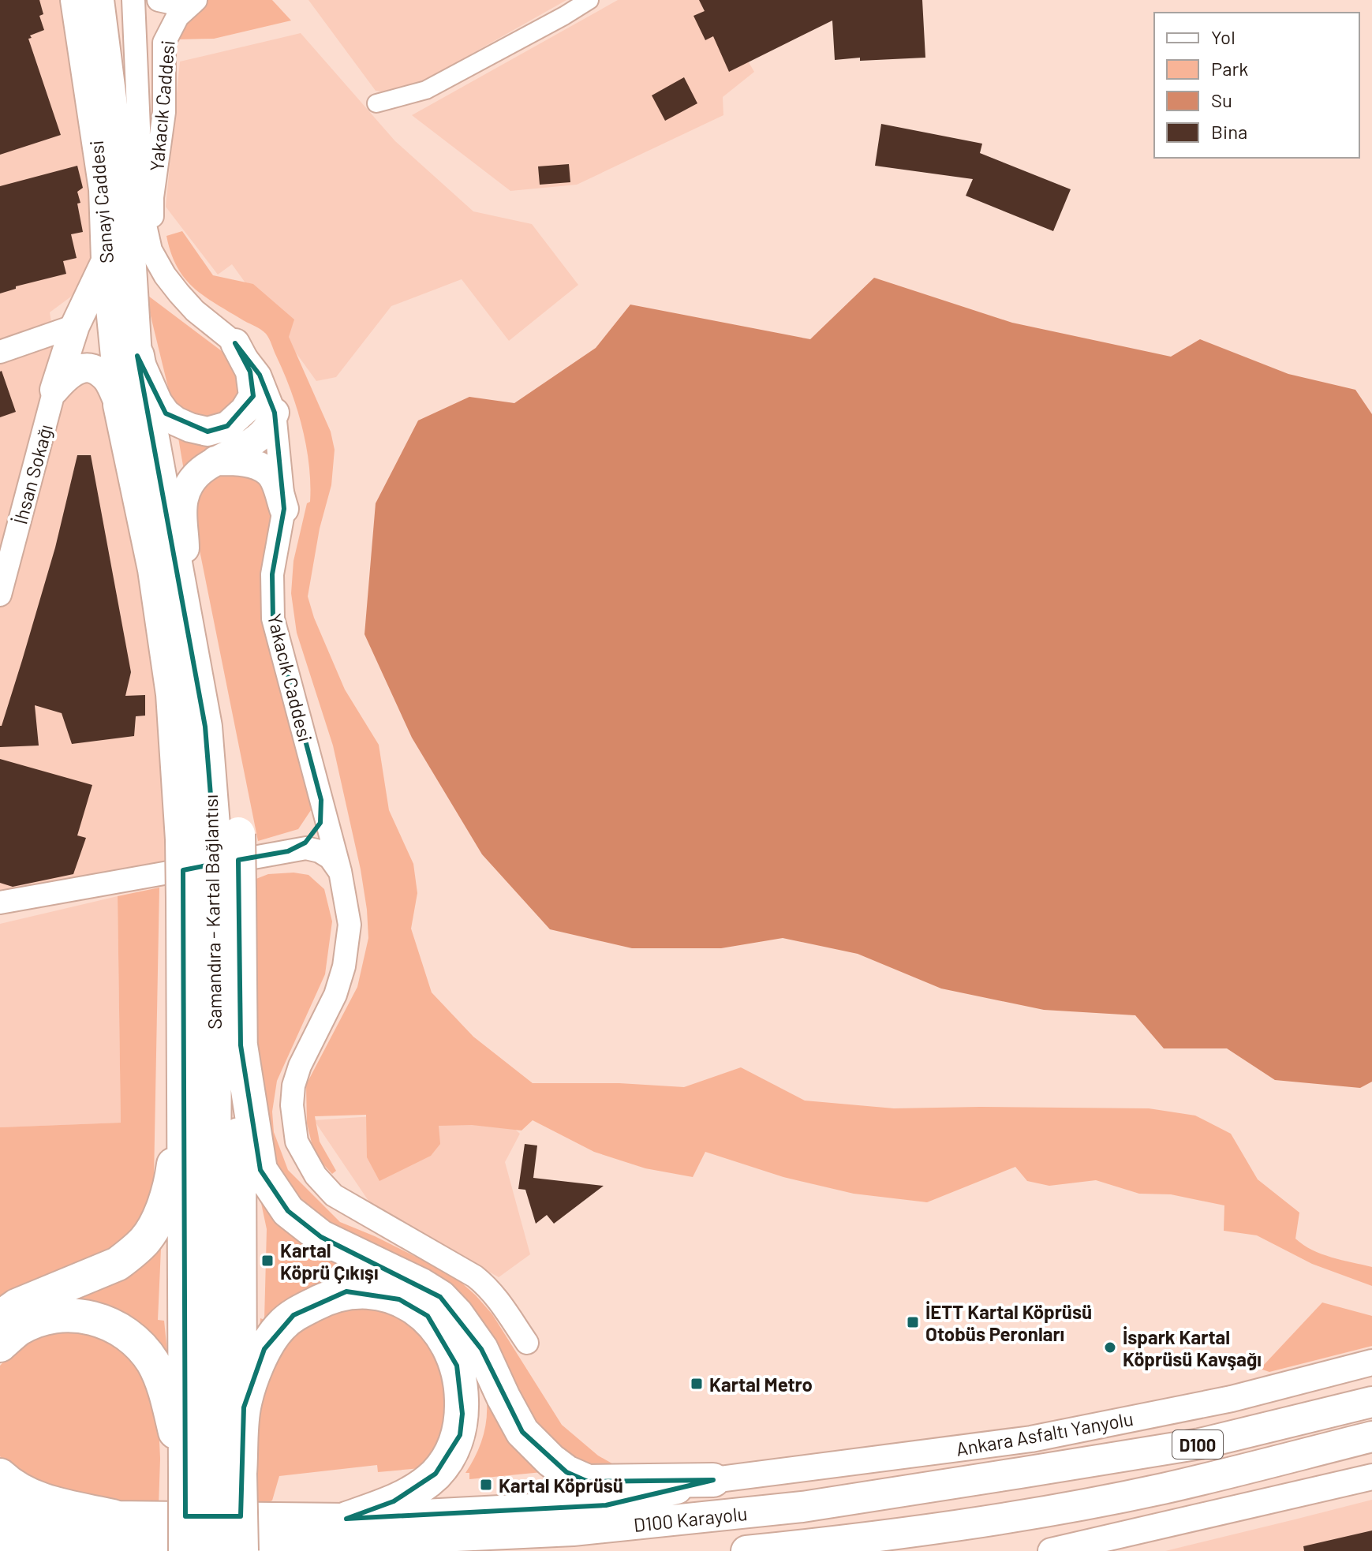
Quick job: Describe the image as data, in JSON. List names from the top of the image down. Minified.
{"streets":{"highway":["Samandıra - Kartal Bağlantısı","D100","D100 Karayolu"],"main road":["Sanayi Caddesi","Ankara Asfaltı Yanyolu"],"street":["Yakacık Caddesi","İhsan Sokağı"]},"crossings":[["Sanayi Caddesi","Samandıra - Kartal Bağlantısı"]],"places":{"transit":["Kartal Köprü Çıkışı","İETT Kartal Köprüsü Otobüs Peronları","Kartal Metro","Kartal Köprüsü"],"other":["İspark Kartal Köprüsü Kavşağı"]},"legend":["Yol","Park","Su","Bina"]}
